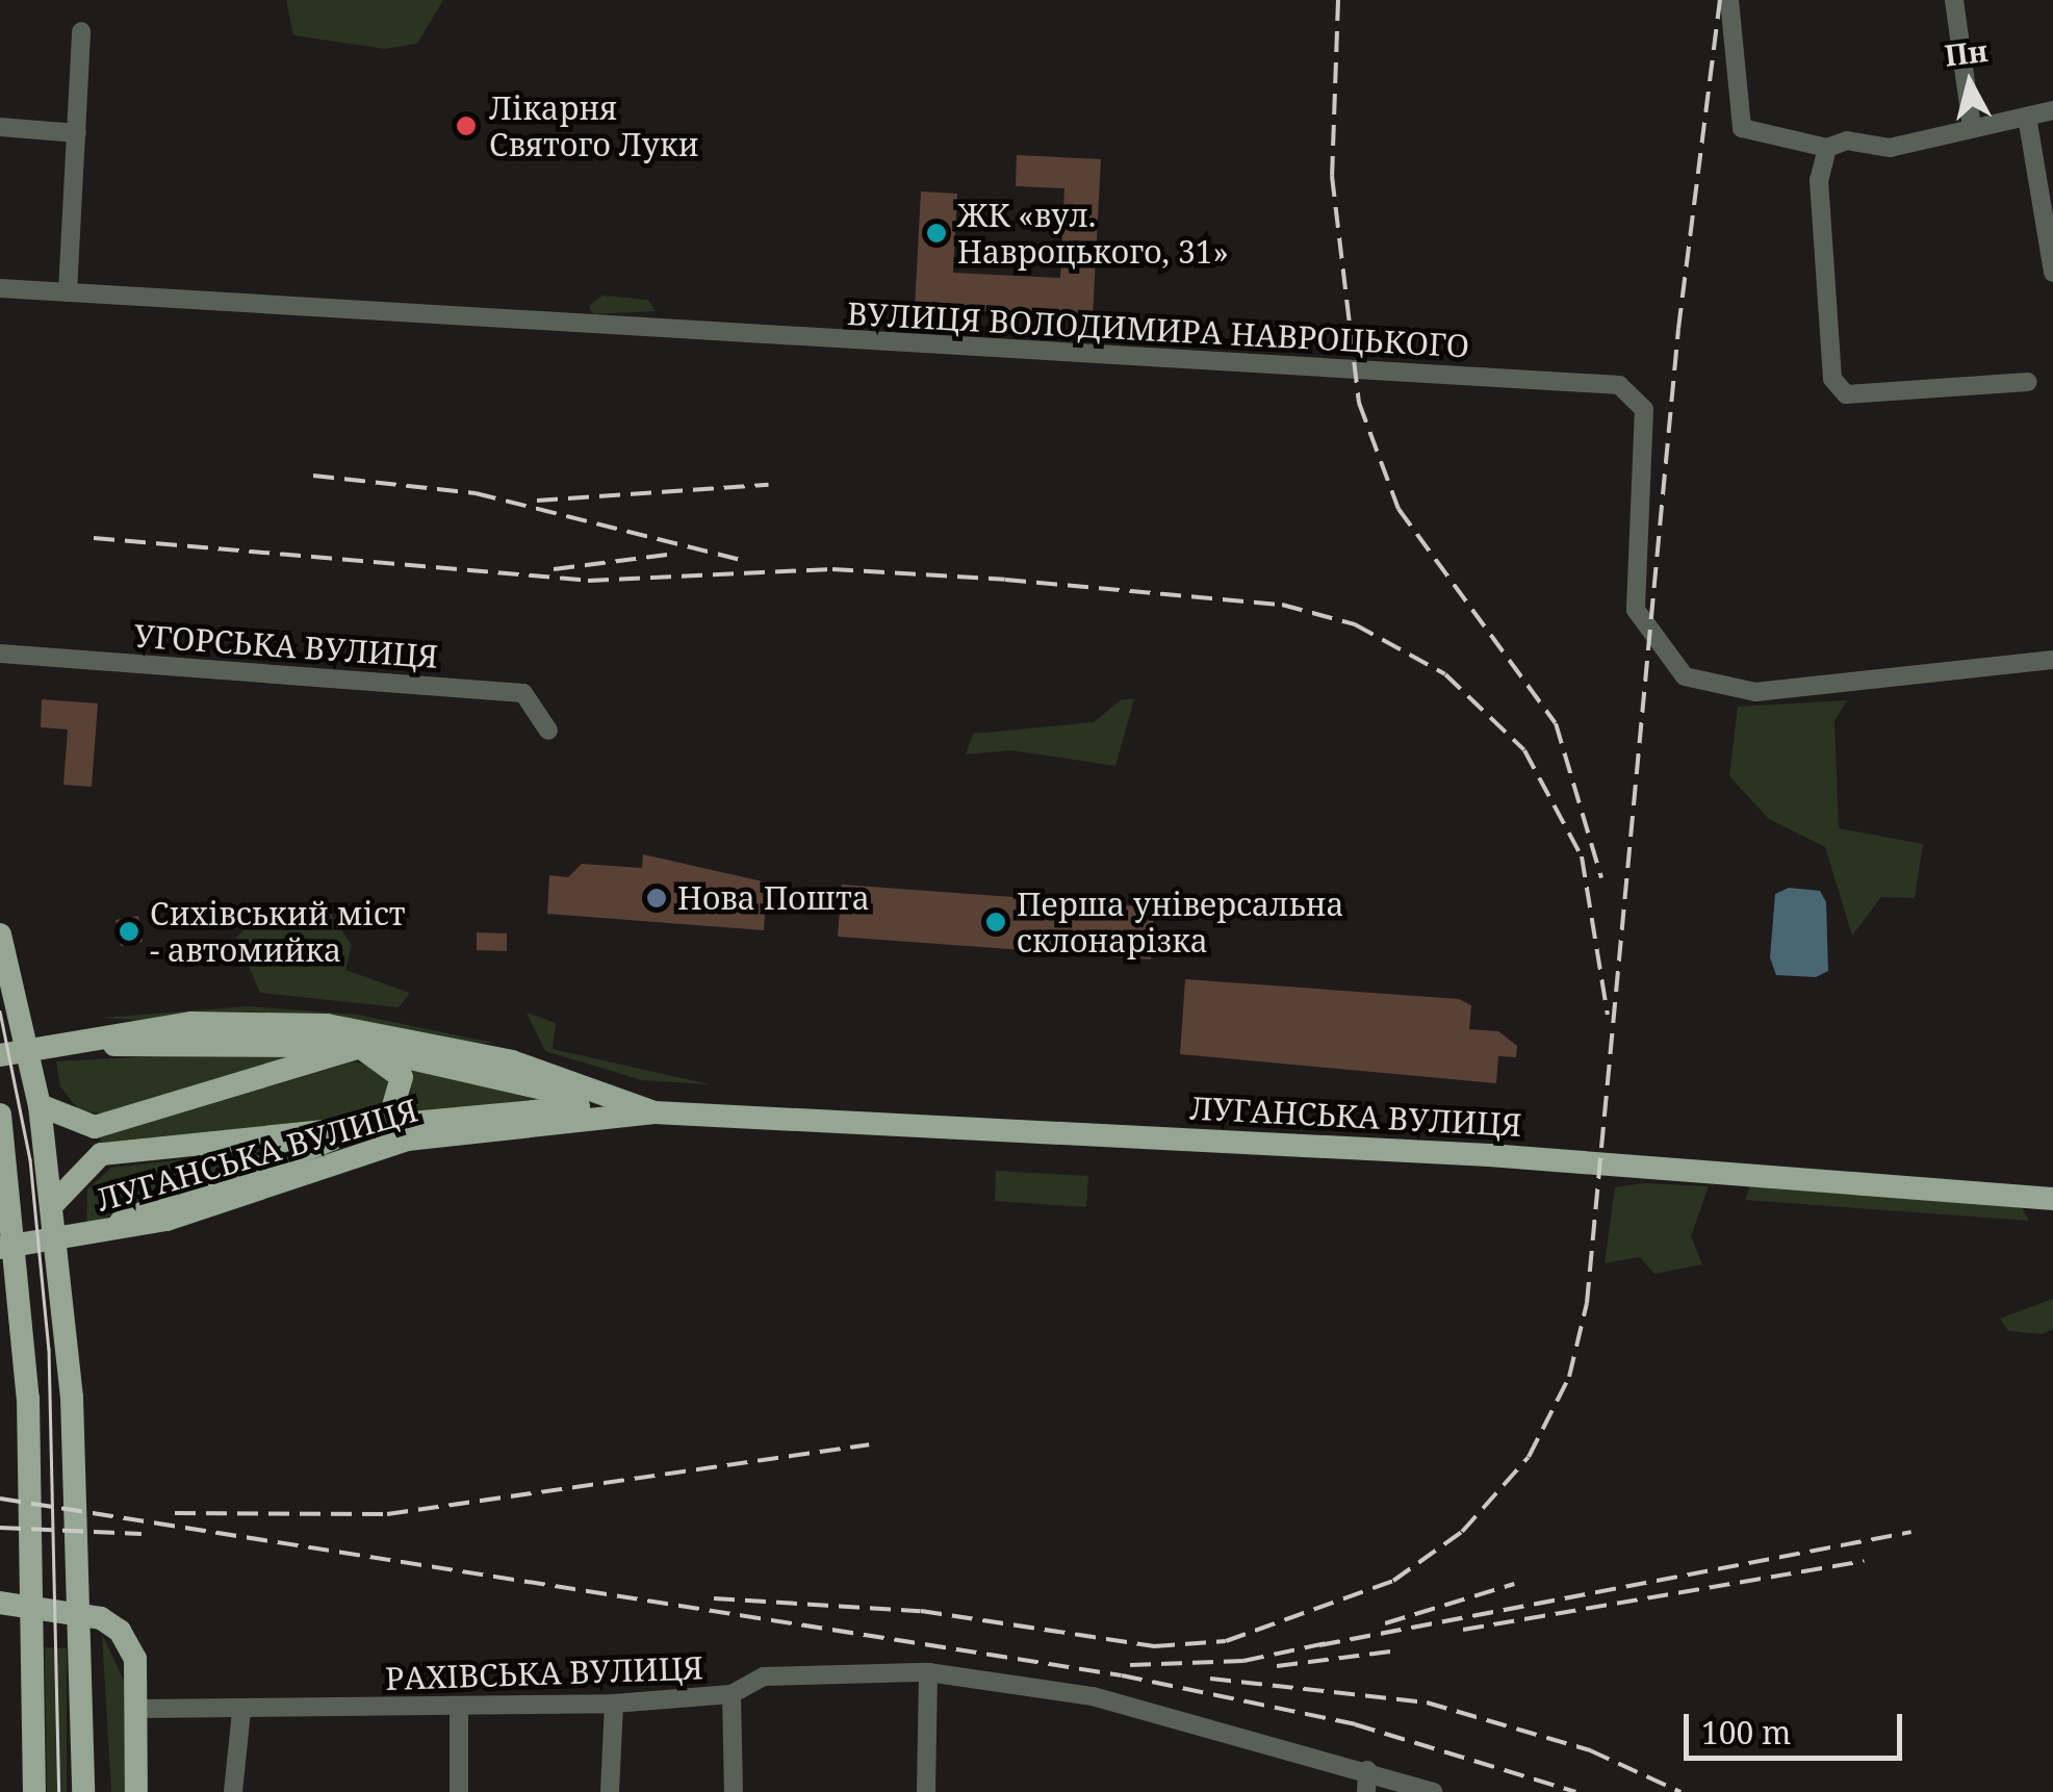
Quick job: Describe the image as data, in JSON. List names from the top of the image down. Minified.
{"streets":{"main road":["ЛУГАНСЬКА ВУЛИЦЯ"],"street":["ВУЛИЦЯ ВОЛОДИМИРА НАВРОЦЬКОГО","УГОРСЬКА ВУЛИЦЯ","РАХІВСЬКА ВУЛИЦЯ"]},"places":["Лікарня Святого Луки","ЖК «вул. Навроцького, 31»","Нова Пошта","Перша універсальна склонарізка","Сихівський міст - автомийка"],"scale_bar":"100 m","north":"top"}
